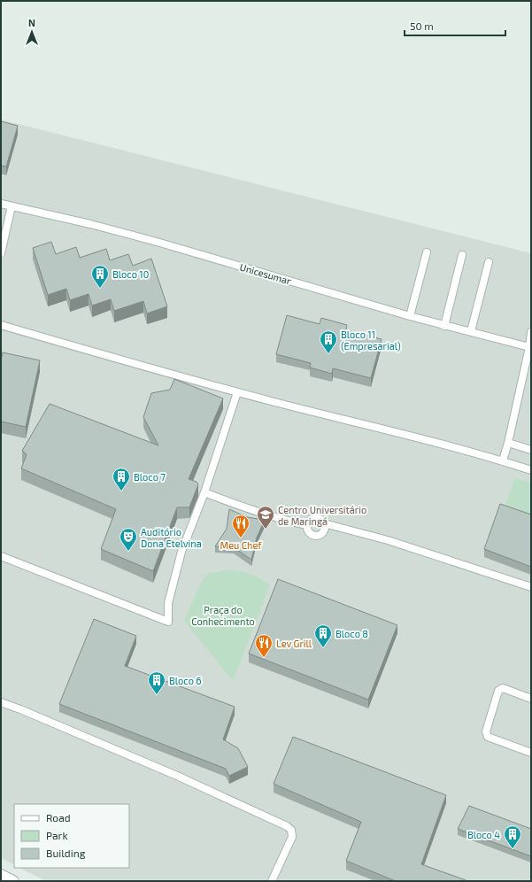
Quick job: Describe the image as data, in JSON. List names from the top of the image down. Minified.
{"streets":{"lane":["Unicesumar"]},"parks":["Praça do Conhecimento"],"places":{"building":["Bloco 10","Bloco 11 (Empresarial)","Bloco 7","Bloco 8","Bloco 6","Bloco 4"],"school or university":["Centro Universitário de Maringá"],"restaurant":["Meu Chef","Lev Grill"],"theatre":["Auditório Dona Etelvina"]},"legend":["Road","Park","Building"],"scale_bar":"50 m","north":"top"}
